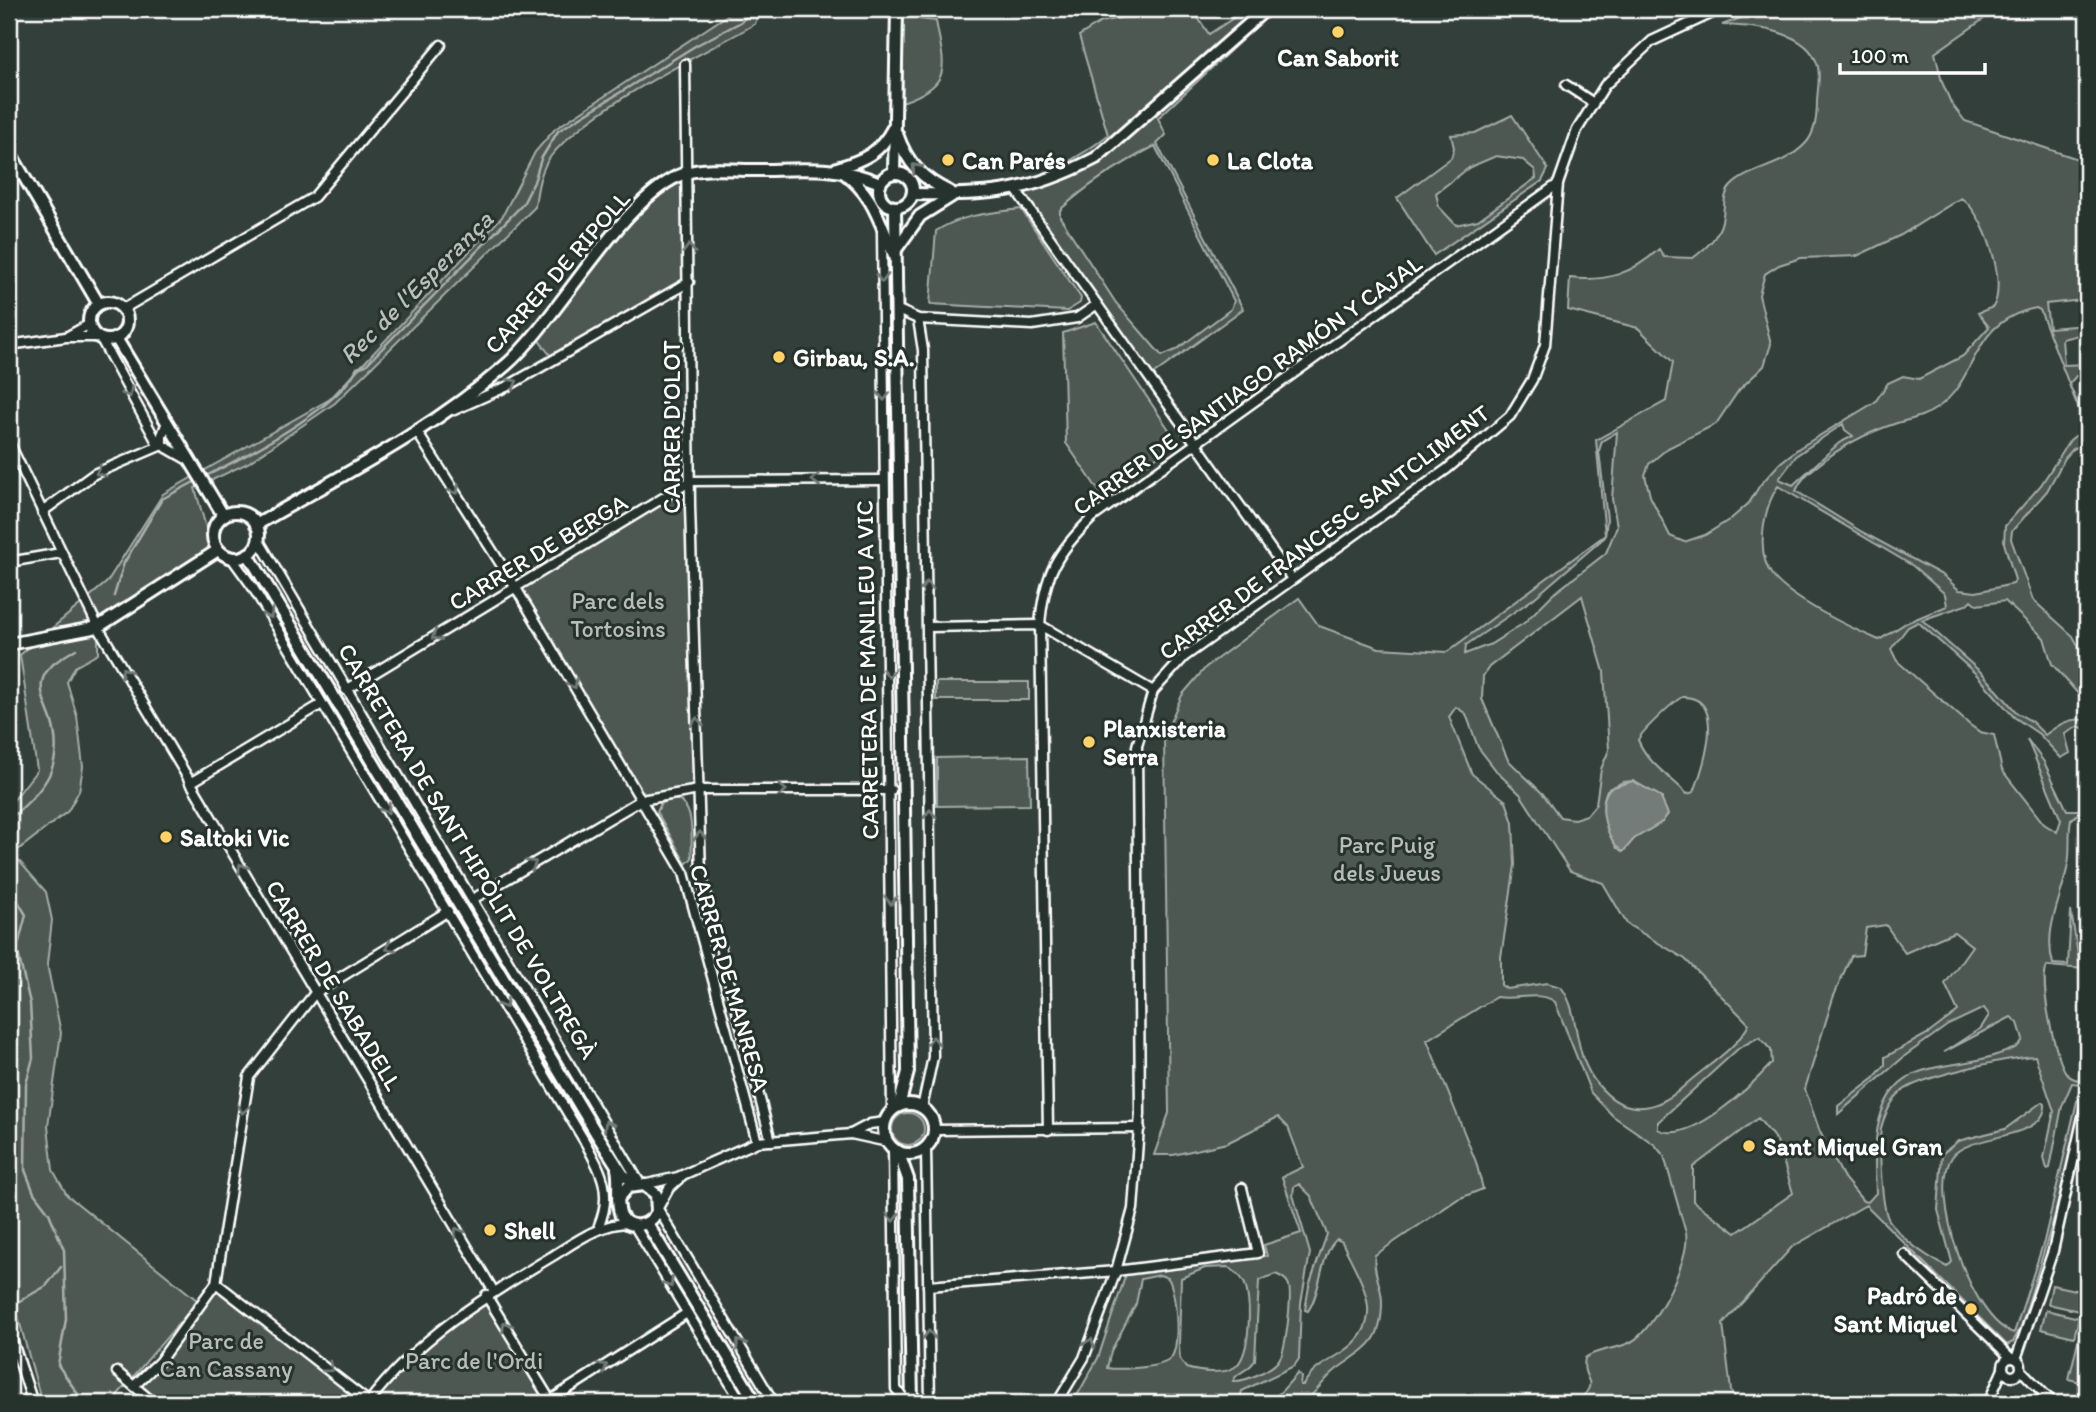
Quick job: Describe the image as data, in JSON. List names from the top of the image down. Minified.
{"streets":{"street":["CARRER DE RIPOLL","CARRER DE SANTIAGO RAMÓN Y CAJAL","CARRER D'OLOT","CARRER DE FRANCESC SANTCLIMENT","CARRER DE BERGA","CARRETERA DE MANLLEU A VIC","CARRETERA DE SANT HIPÒLIT DE VOLTREGÀ","CARRER DE MANRESA","CARRER DE SABADELL"]},"crossings":[["CARRER DE RIPOLL","CARRER D'OLOT"],["CARRER DE RIPOLL","CARRETERA DE MANLLEU A VIC"],["CARRER DE RIPOLL","CARRETERA DE SANT HIPÒLIT DE VOLTREGÀ"],["CARRER DE RIPOLL","CARRER DE MANRESA"],["CARRER DE SANTIAGO RAMÓN Y CAJAL","CARRER DE FRANCESC SANTCLIMENT"],["CARRER D'OLOT","CARRER DE BERGA"],["CARRER DE BERGA","CARRETERA DE SANT HIPÒLIT DE VOLTREGÀ"],["CARRER DE BERGA","CARRER DE MANRESA"]],"one_way":["CARRER D'OLOT","CARRER DE BERGA","CARRER DE MANRESA","CARRER DE SABADELL"],"water":["Rec de l'Esperança"],"parks":["Parc dels Tortosins","Parc Puig dels Jueus","Parc de Can Cassany","Parc de l'Ordi"],"places":["Can Saborit","Can Parés","La Clota","Girbau, S.A.","Planxisteria Serra","Saltoki Vic","Sant Miquel Gran","Shell","Padró de Sant Miquel"],"scale_bar":"100 m"}
